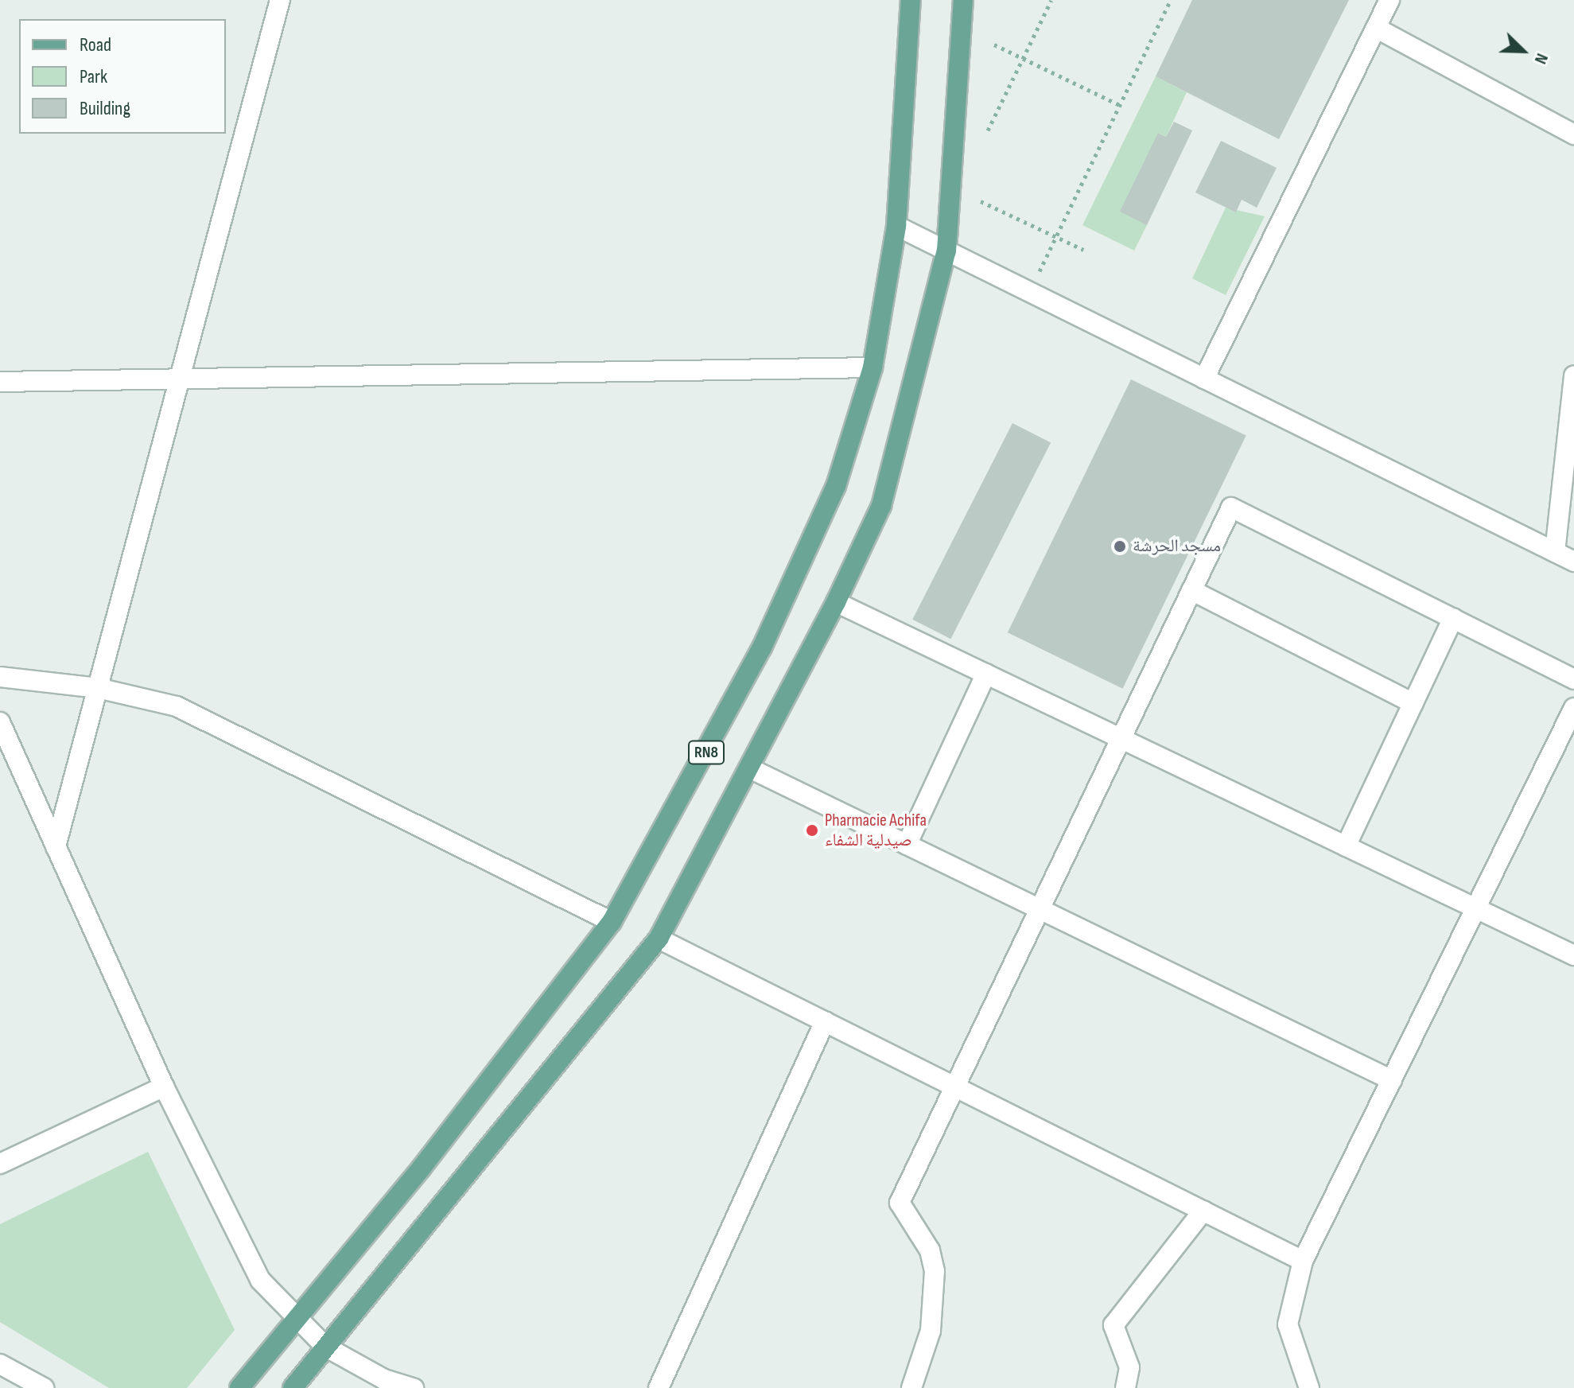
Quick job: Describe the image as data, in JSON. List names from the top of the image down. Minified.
{"streets":{"main road":["RN8"]},"places":["مسجد الحرشة","Pharmacie Achifa صيدلية الشفاء"],"legend":["Road","Park","Building"],"north":"bottom right"}
